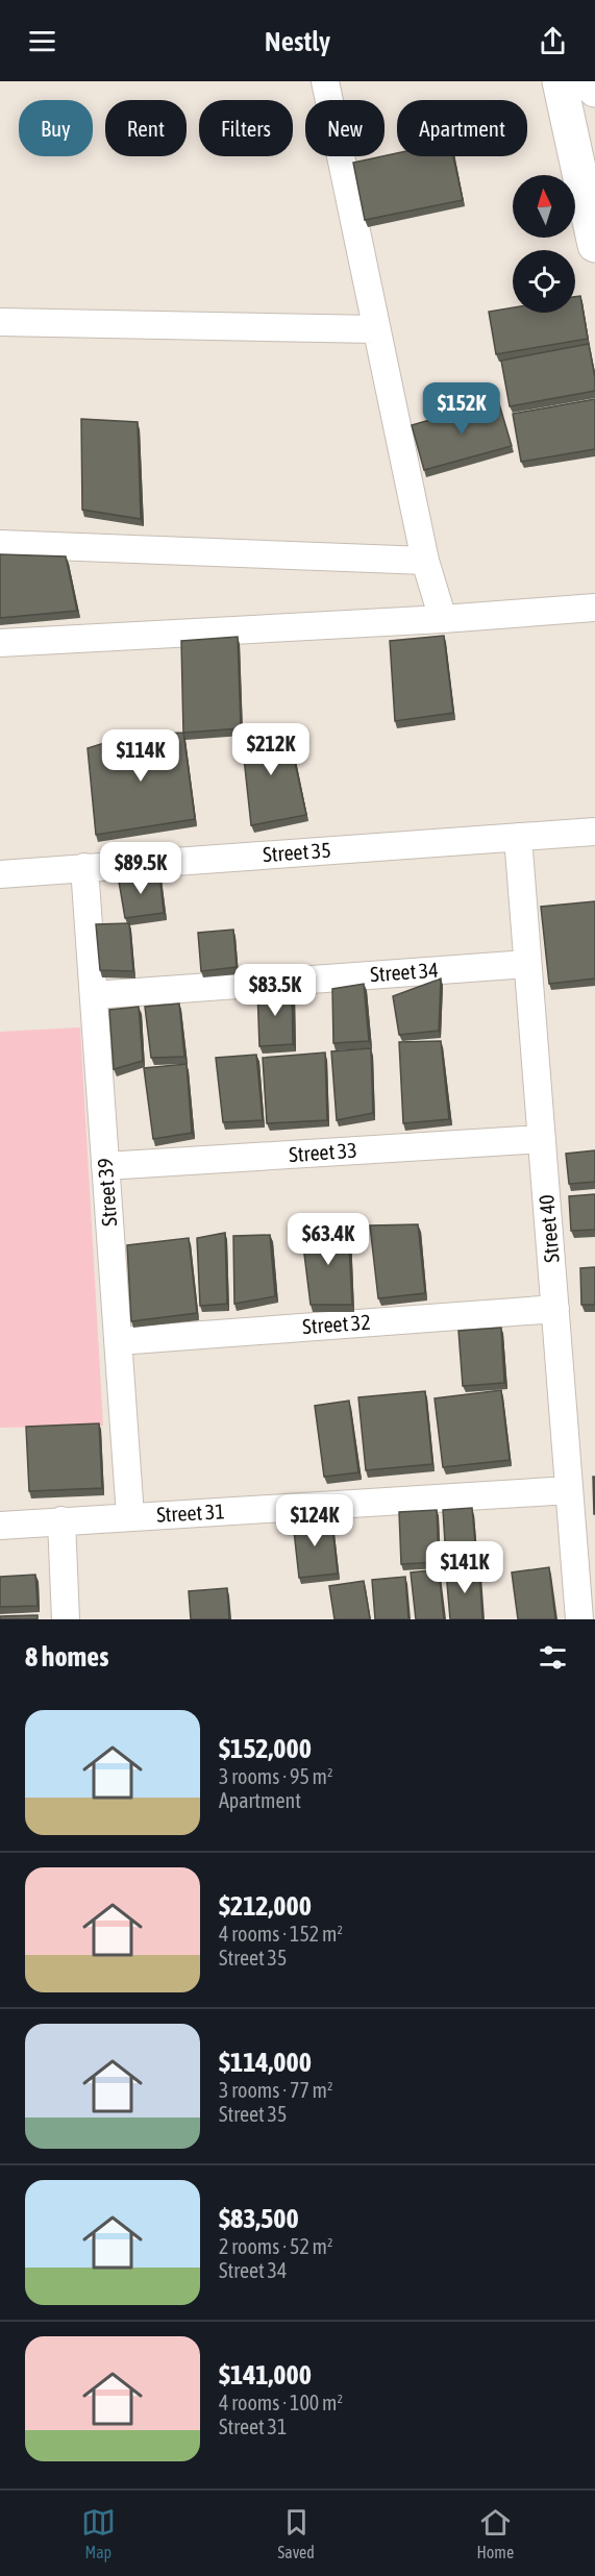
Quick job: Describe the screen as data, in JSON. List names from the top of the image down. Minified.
{"streets":{"street":["Street 35","Street 34","Street 33","Street 39","Street 40","Street 32","Street 31"]},"crossings":[["Street 35","Street 39"],["Street 35","Street 40"],["Street 34","Street 39"],["Street 34","Street 40"],["Street 33","Street 39"],["Street 33","Street 40"],["Street 39","Street 32"],["Street 39","Street 31"],["Street 40","Street 32"],["Street 40","Street 31"]],"north":"top","page":{"header":"Nestly","chip":["Buy","Rent","Filters","New","Apartment"],"price":["$152K","$212K","$114K","$89.5K","$83.5K","$63.4K","$124K","$141K"],"heading":"8 homes","list":[{"name":"$152,000","note":"3 rooms · 95 m² · Apartment"},{"name":"$212,000","note":"4 rooms · 152 m² · Street 35"},{"name":"$114,000","note":"3 rooms · 77 m² · Street 35"},{"name":"$83,500","note":"2 rooms · 52 m² · Street 34"},{"name":"$141,000","note":"4 rooms · 100 m² · Street 31"}],"tabs":["Map","Saved","Home"]}}
